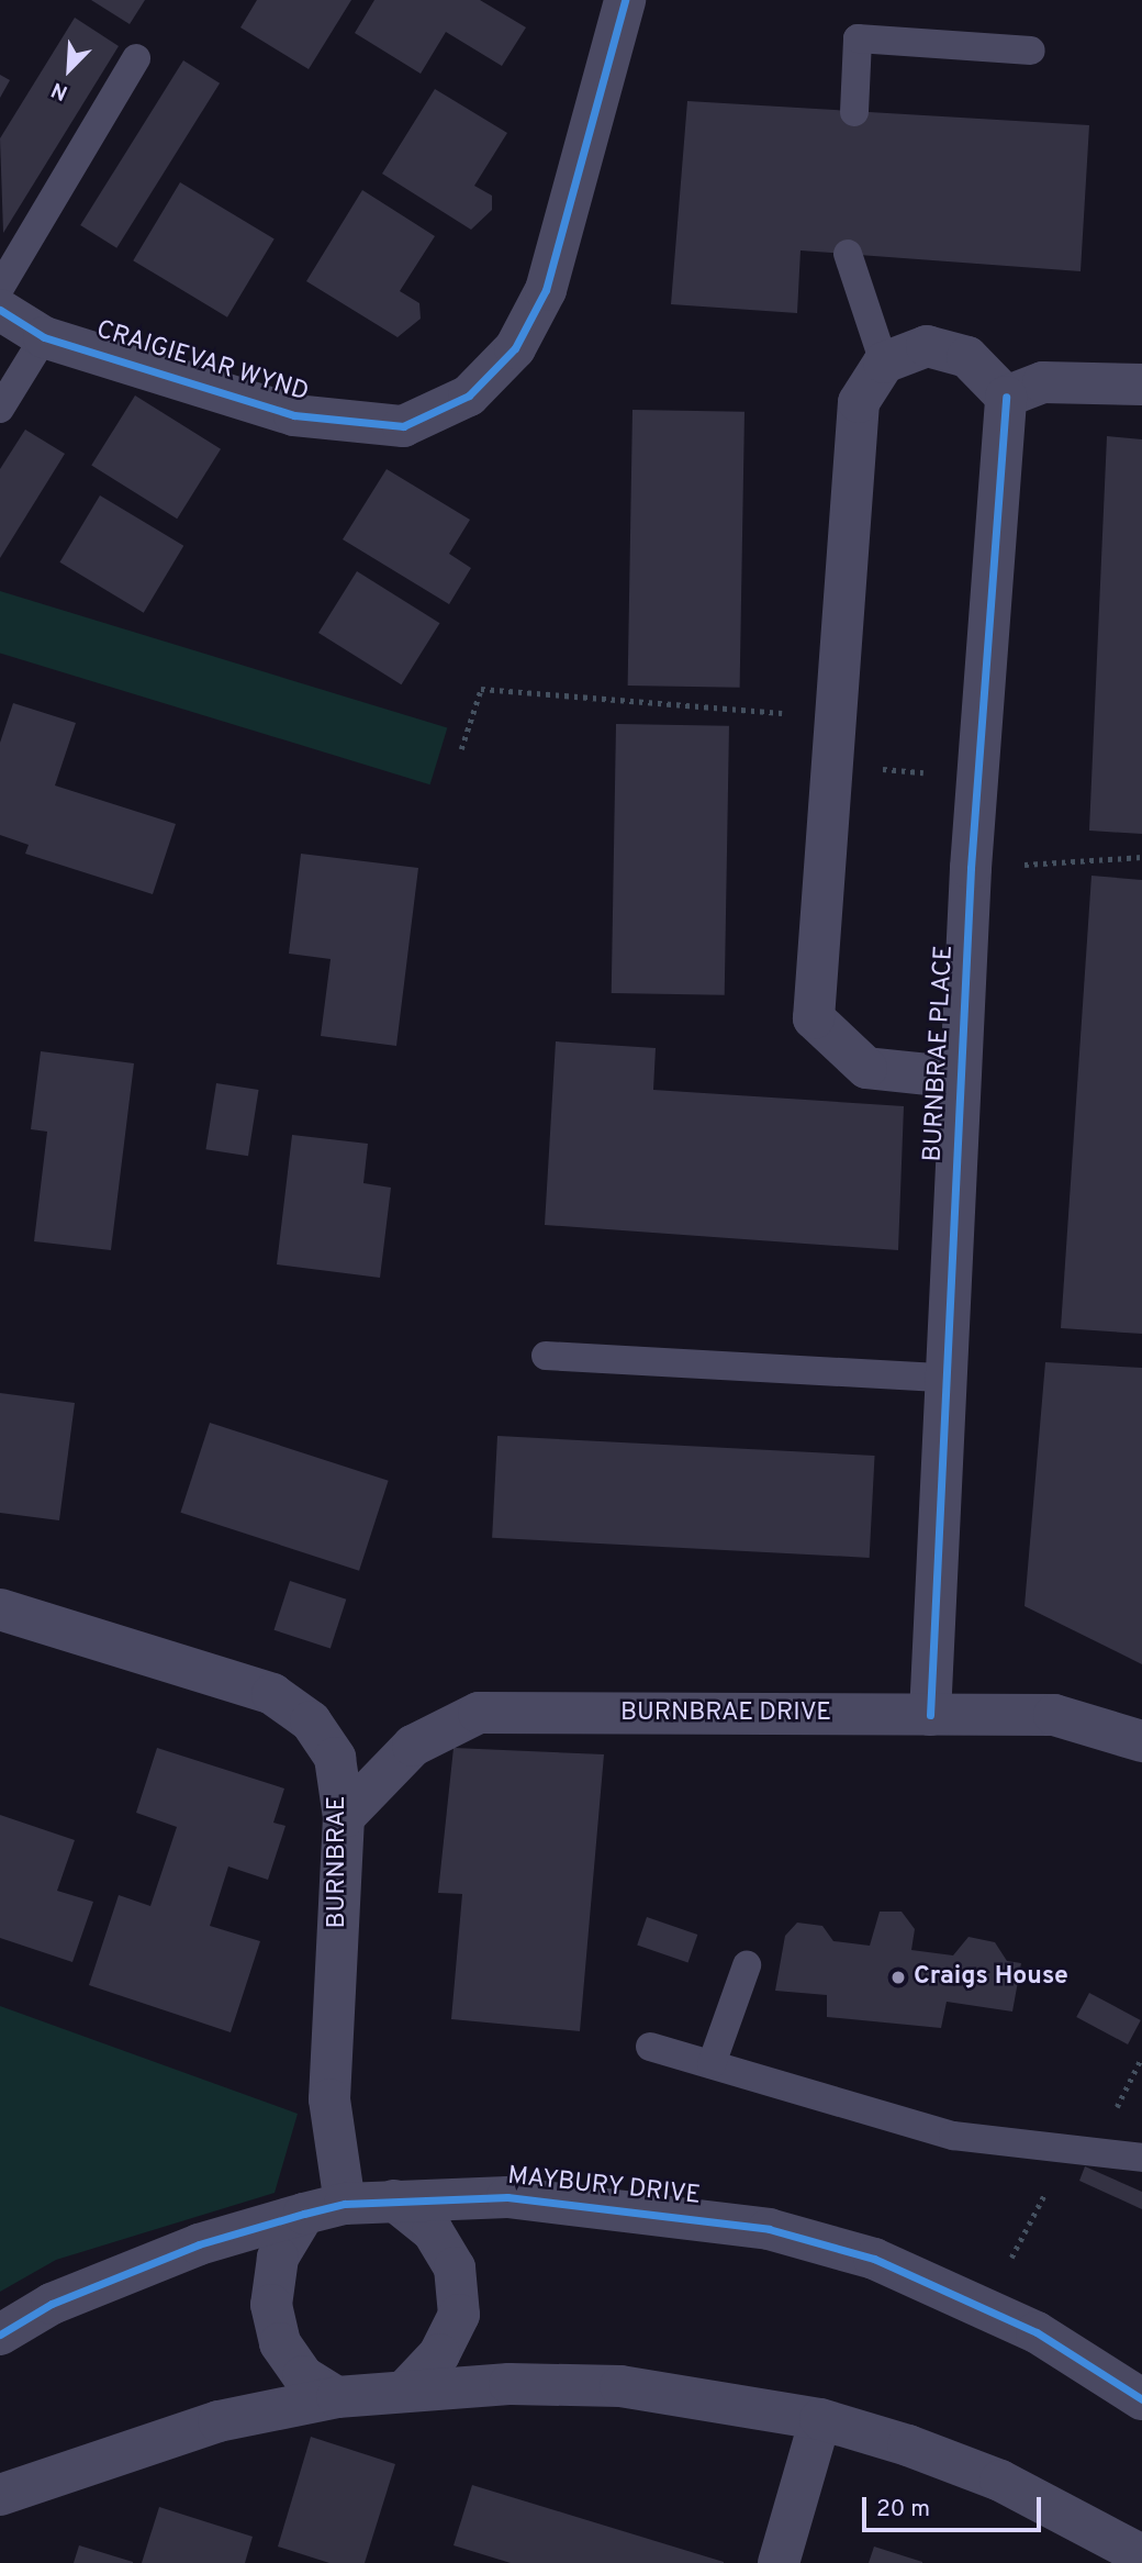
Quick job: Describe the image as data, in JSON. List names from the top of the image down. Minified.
{"streets":{"street":["CRAIGIEVAR WYND","BURNBRAE PLACE","BURNBRAE DRIVE","BURNBRAE","MAYBURY DRIVE"]},"crossings":[["BURNBRAE PLACE","BURNBRAE DRIVE"],["BURNBRAE DRIVE","BURNBRAE"],["BURNBRAE","MAYBURY DRIVE"]],"places":["Craigs House"],"scale_bar":"20 m","north":"bottom left"}
